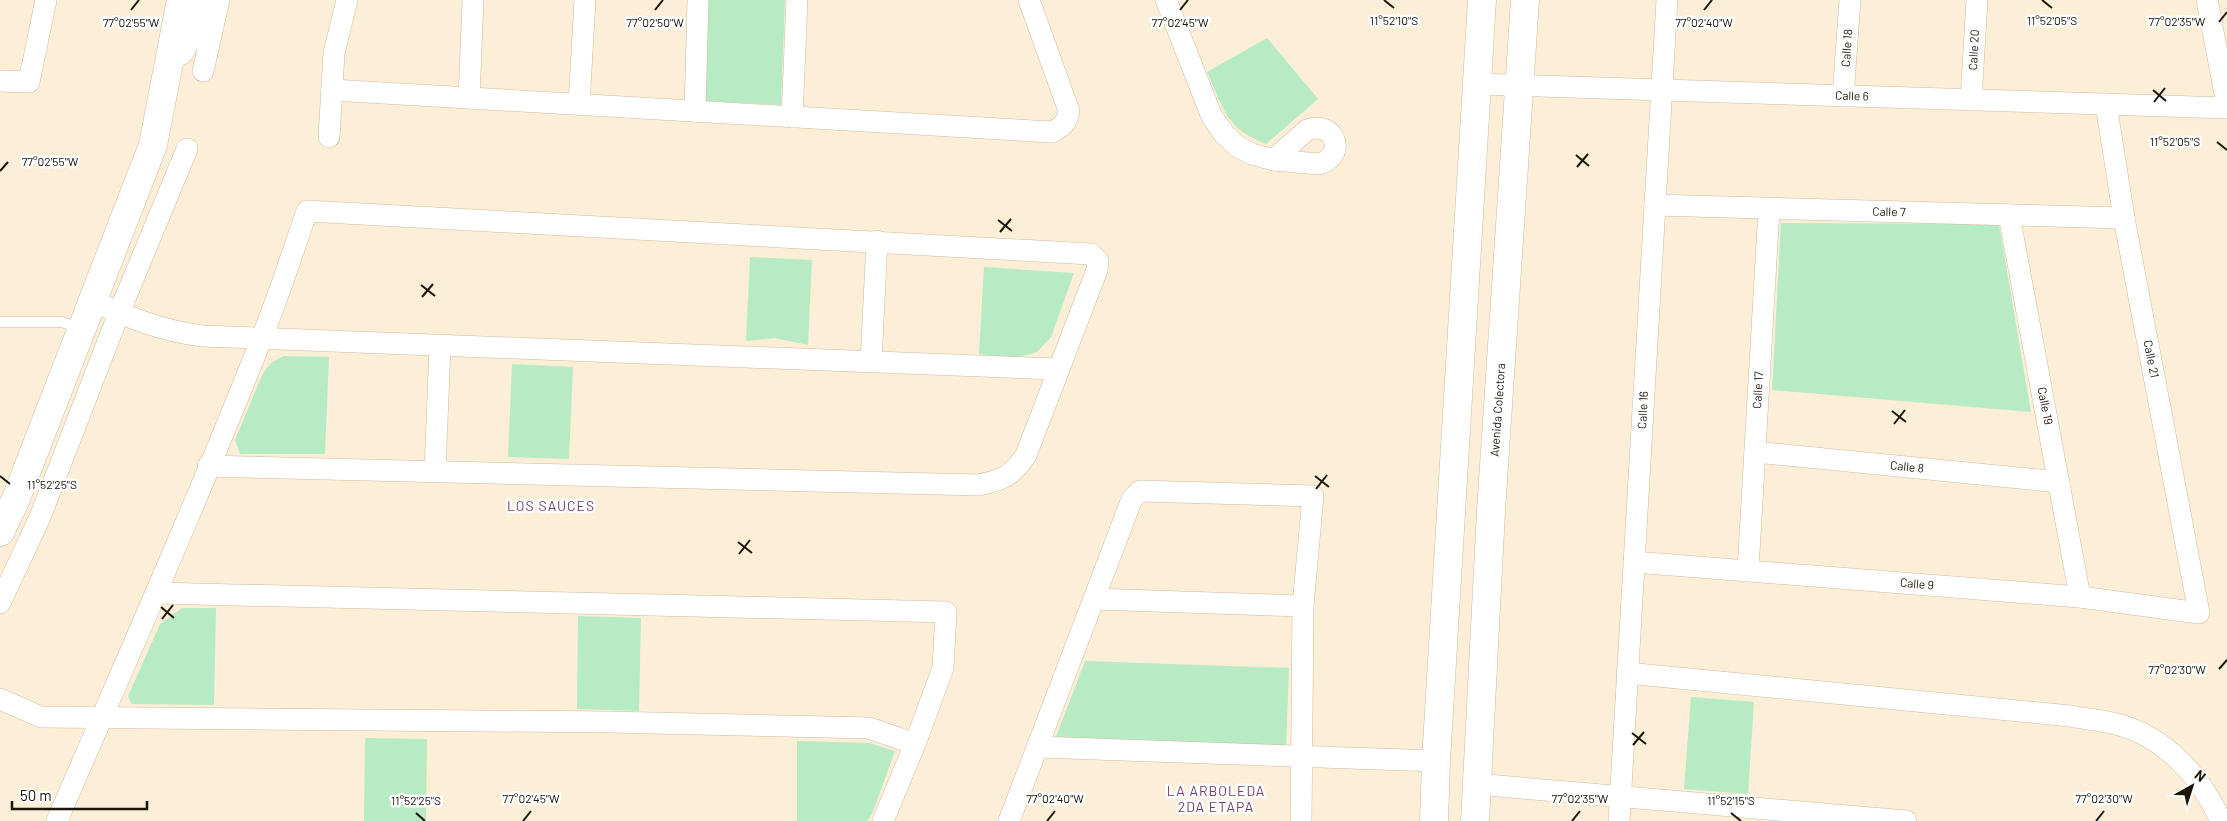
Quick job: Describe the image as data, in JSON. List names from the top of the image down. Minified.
{"streets":{"street":["Calle 18","Calle 20","Calle 6","Calle 7","Calle 21","Calle 17","Calle 19","Avenida Colectora","Calle 16","Calle 8","Calle 9"]},"crossings":[["Calle 18","Calle 6"],["Calle 20","Calle 6"],["Calle 6","Calle 21"],["Calle 6","Avenida Colectora"],["Calle 6","Calle 16"],["Calle 7","Calle 21"],["Calle 7","Calle 17"],["Calle 7","Calle 19"],["Calle 7","Calle 16"],["Calle 21","Calle 9"],["Calle 17","Calle 8"],["Calle 17","Calle 9"],["Calle 19","Calle 8"],["Calle 19","Calle 9"],["Calle 16","Calle 9"]],"districts":["LOS SAUCES","LA ARBOLEDA 2DA ETAPA"],"scale_bar":"50 m","north":"top right","coordinates":["11°52'10\"S","11°52'05\"S","77°02'35\"W","77°02'55\"W","77°02'50\"W","77°02'45\"W","77°02'40\"W","11°52'25\"S","77°02'30\"W","11°52'15\"S"]}
